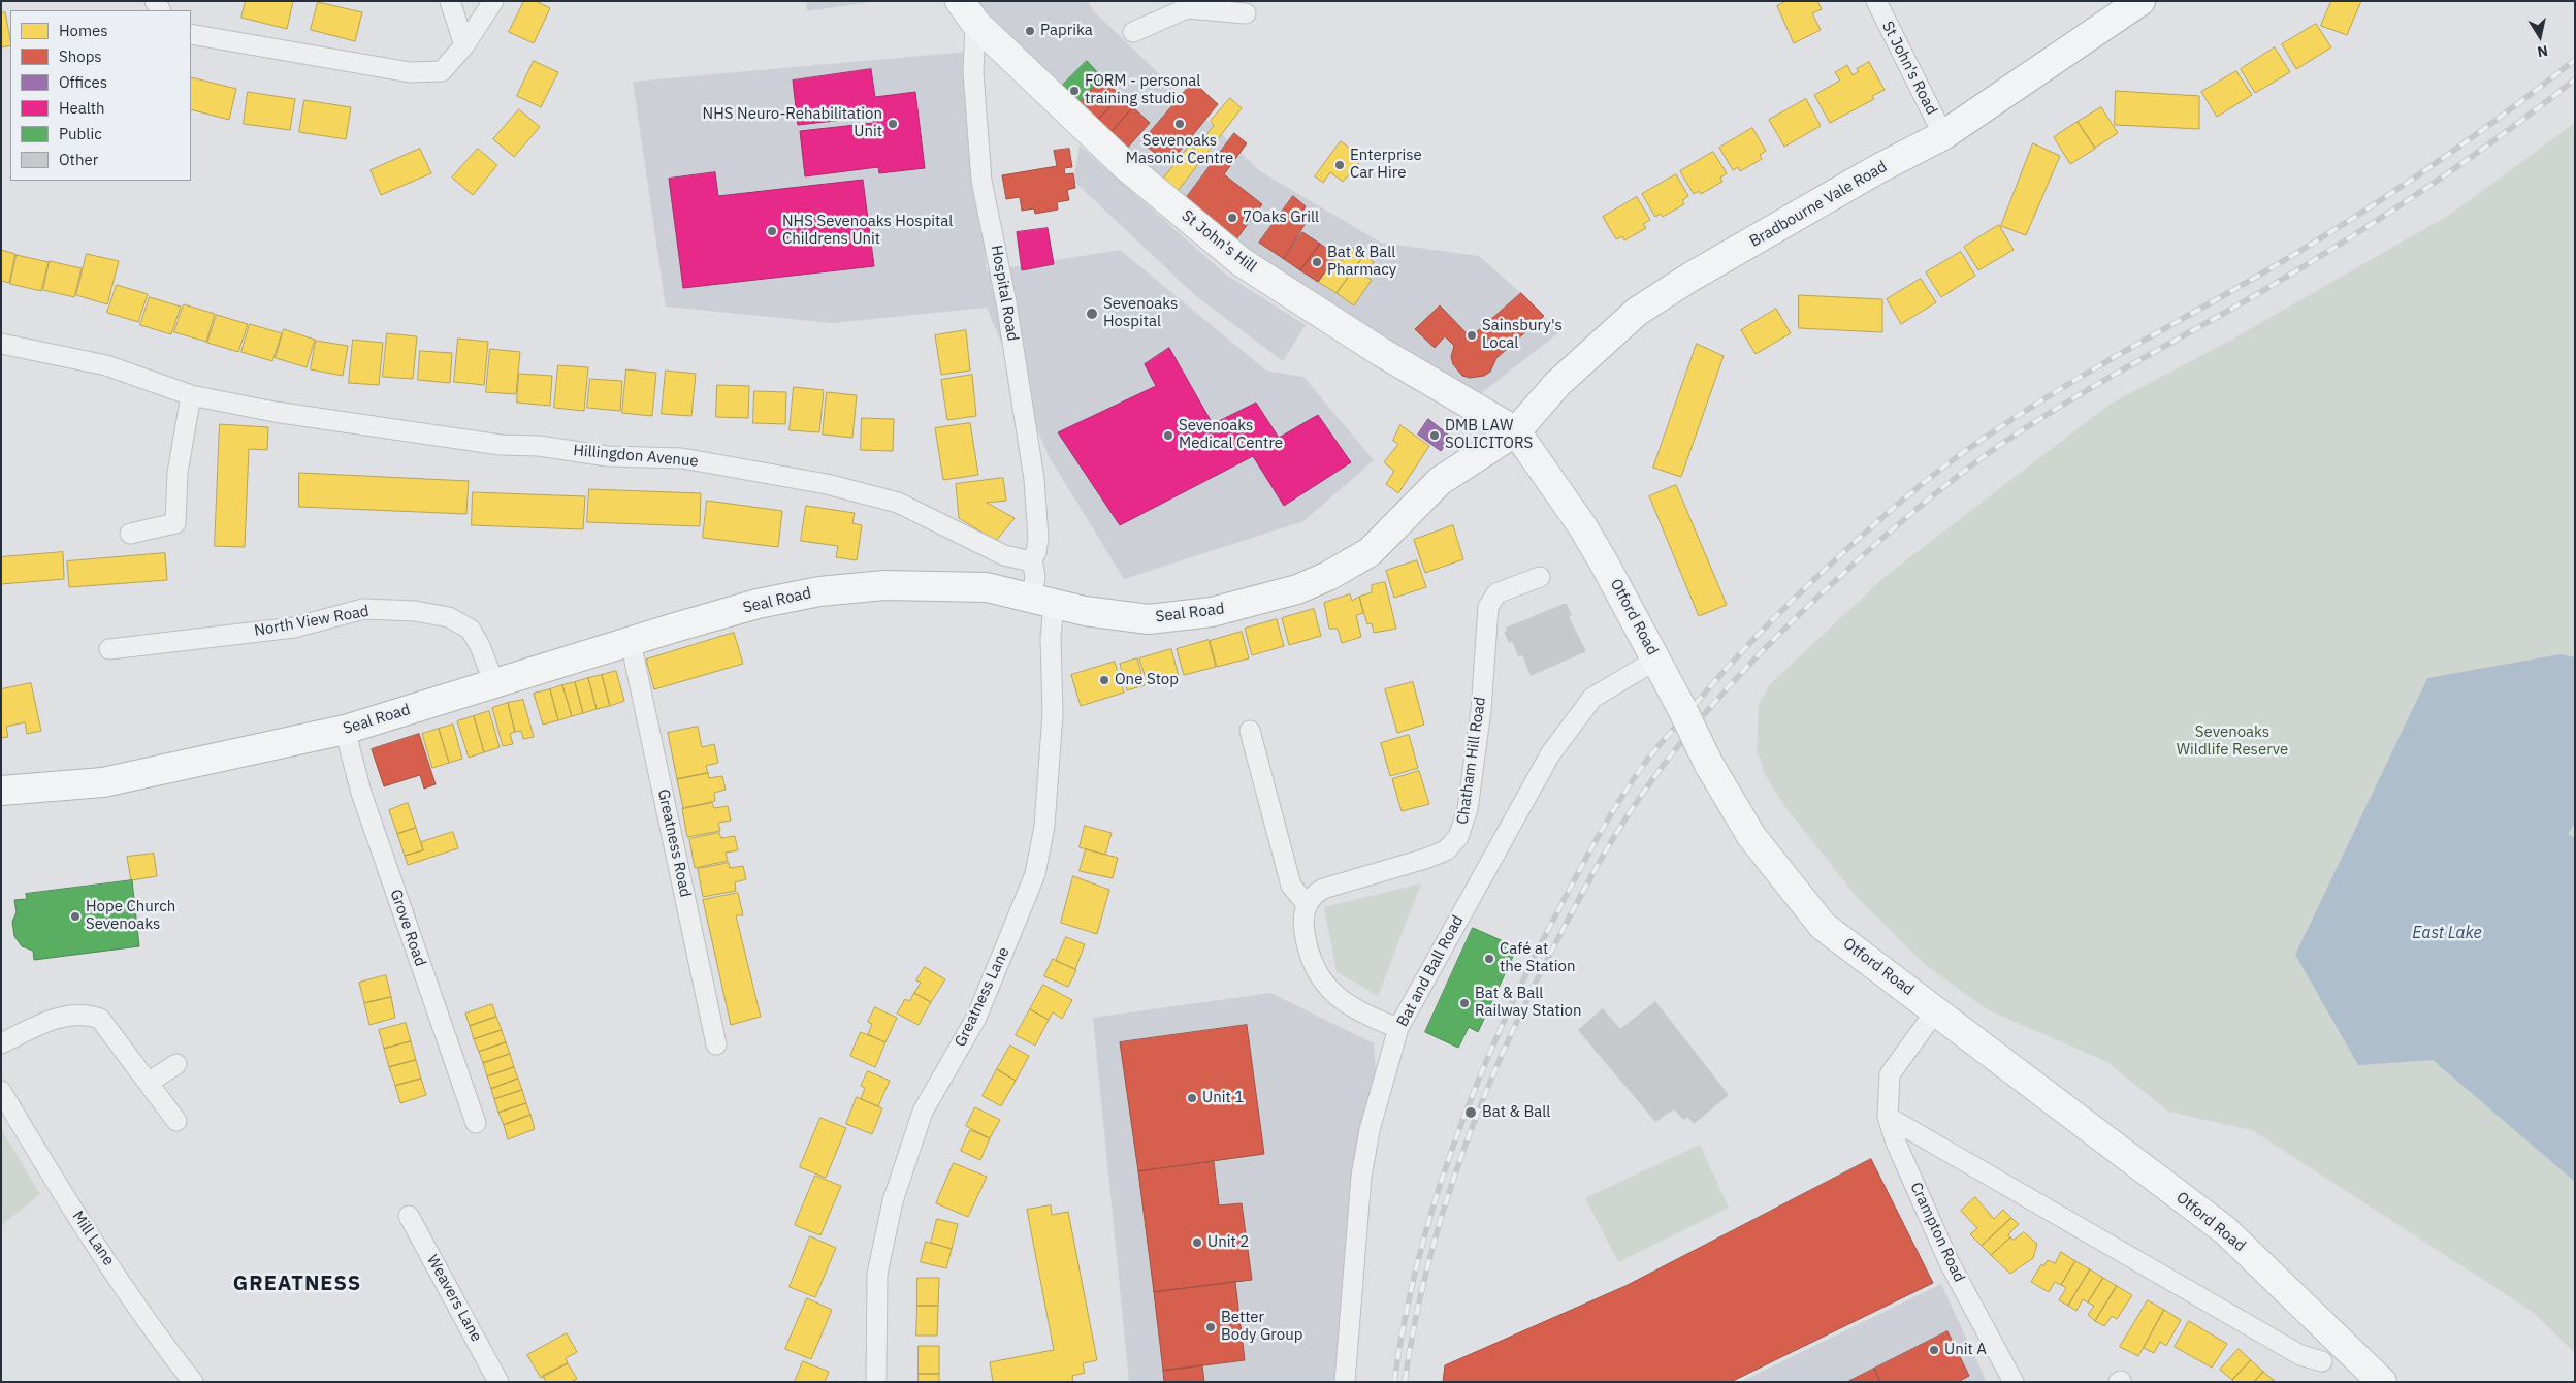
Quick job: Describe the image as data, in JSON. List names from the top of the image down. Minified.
{"streets":{"main road":["Bradbourne Vale Road","St John's Hill","Seal Road","Otford Road"],"street":["St John's Road","Hospital Road","Hillingdon Avenue","North View Road","Chatham Hill Road","Greatness Road","Grove Road","Bat and Ball Road","Greatness Lane","Crampton Road","Mill Lane","Weavers Lane"]},"crossings":[["St John's Road","Bradbourne Vale Road"],["Bradbourne Vale Road","St John's Hill"],["Bradbourne Vale Road","Seal Road"],["Bradbourne Vale Road","Otford Road"],["St John's Hill","Hospital Road"],["St John's Hill","Seal Road"],["St John's Hill","Otford Road"],["Hospital Road","Hillingdon Avenue"],["Seal Road","Otford Road"],["Seal Road","North View Road"],["Seal Road","Greatness Road"],["Seal Road","Grove Road"],["Seal Road","Greatness Lane"],["Otford Road","Bat and Ball Road"],["Otford Road","Crampton Road"]],"districts":["GREATNESS"],"water":["East Lake"],"parks":["Sevenoaks Wildlife Reserve"],"places":["Paprika","FORM - personal training studio","NHS Neuro-Rehabilitation Unit","Sevenoaks Masonic Centre","Enterprise Car Hire","7Oaks Grill","NHS Sevenoaks Hospital Childrens Unit","Bat & Ball Pharmacy","Sevenoaks Hospital","Sainsbury's Local","Sevenoaks Medical Centre","DMB LAW SOLICITORS","One Stop","Hope Church Sevenoaks","Café at the Station","Bat & Ball Railway Station","Unit 1","Bat & Ball","Unit 2","Better Body Group","Unit A"],"legend":["Homes","Shops","Offices","Health","Public","Other"],"north":"bottom"}
